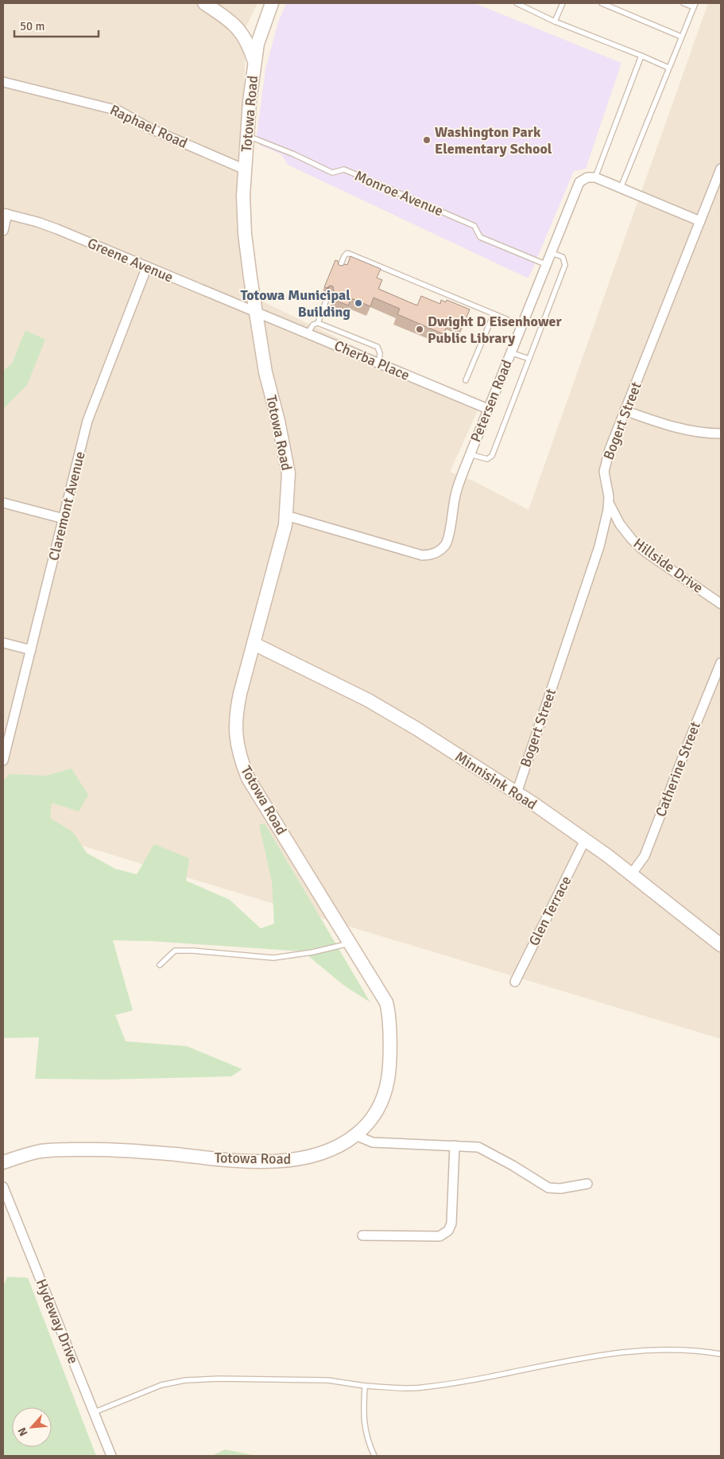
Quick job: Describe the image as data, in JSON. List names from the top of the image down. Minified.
{"streets":{"main road":["Totowa Road","Minnisink Road"],"street":["Raphael Road","Greene Avenue","Cherba Place","Petersen Road","Bogert Street","Claremont Avenue","Hillside Drive","Catherine Street","Glen Terrace","Hydeway Drive"],"lane":["Monroe Avenue"]},"crossings":[["Totowa Road","Raphael Road"],["Totowa Road","Monroe Avenue"],["Totowa Road","Greene Avenue"],["Totowa Road","Cherba Place"],["Totowa Road","Petersen Road"],["Totowa Road","Minnisink Road"],["Monroe Avenue","Petersen Road"],["Greene Avenue","Cherba Place"],["Greene Avenue","Claremont Avenue"],["Cherba Place","Petersen Road"],["Bogert Street","Hillside Drive"],["Bogert Street","Minnisink Road"],["Catherine Street","Minnisink Road"],["Minnisink Road","Glen Terrace"]],"places":["Washington Park Elementary School","Totowa Municipal Building","Dwight D Eisenhower Public Library"],"scale_bar":"50 m","north":"bottom left"}
